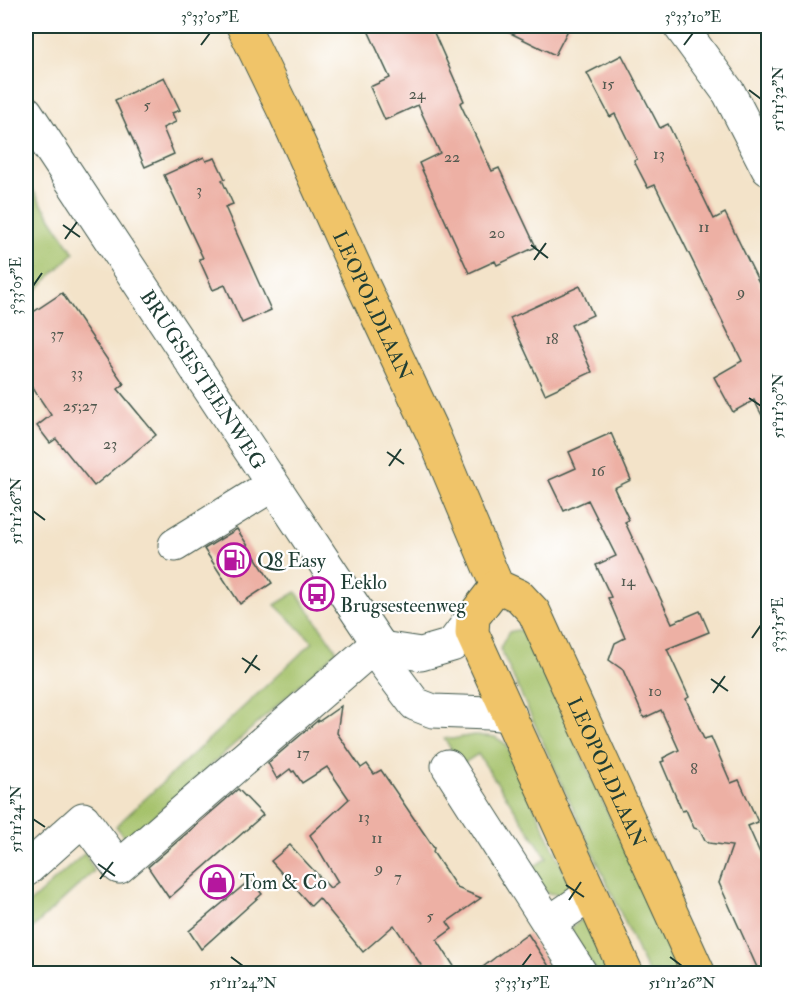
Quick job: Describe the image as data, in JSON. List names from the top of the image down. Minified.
{"streets":{"main road":["LEOPOLDLAAN"],"street":["BRUGSESTEENWEG"]},"places":{"fuel station":["Q8 Easy"],"bus stop":["Eeklo Brugsesteenweg"],"shop":["Tom & Co"]},"house_numbers":["15","24","5","13","22","3","11","20","9","37","18","33","25;27","23","16","14","10","17","8","13","11","9","7","5"],"coordinates":["3°33'05\"E","3°33'10\"E","51°11'32\"N","51°11'30\"N","51°11'26\"N","3°33'15\"E","51°11'24\"N"]}
